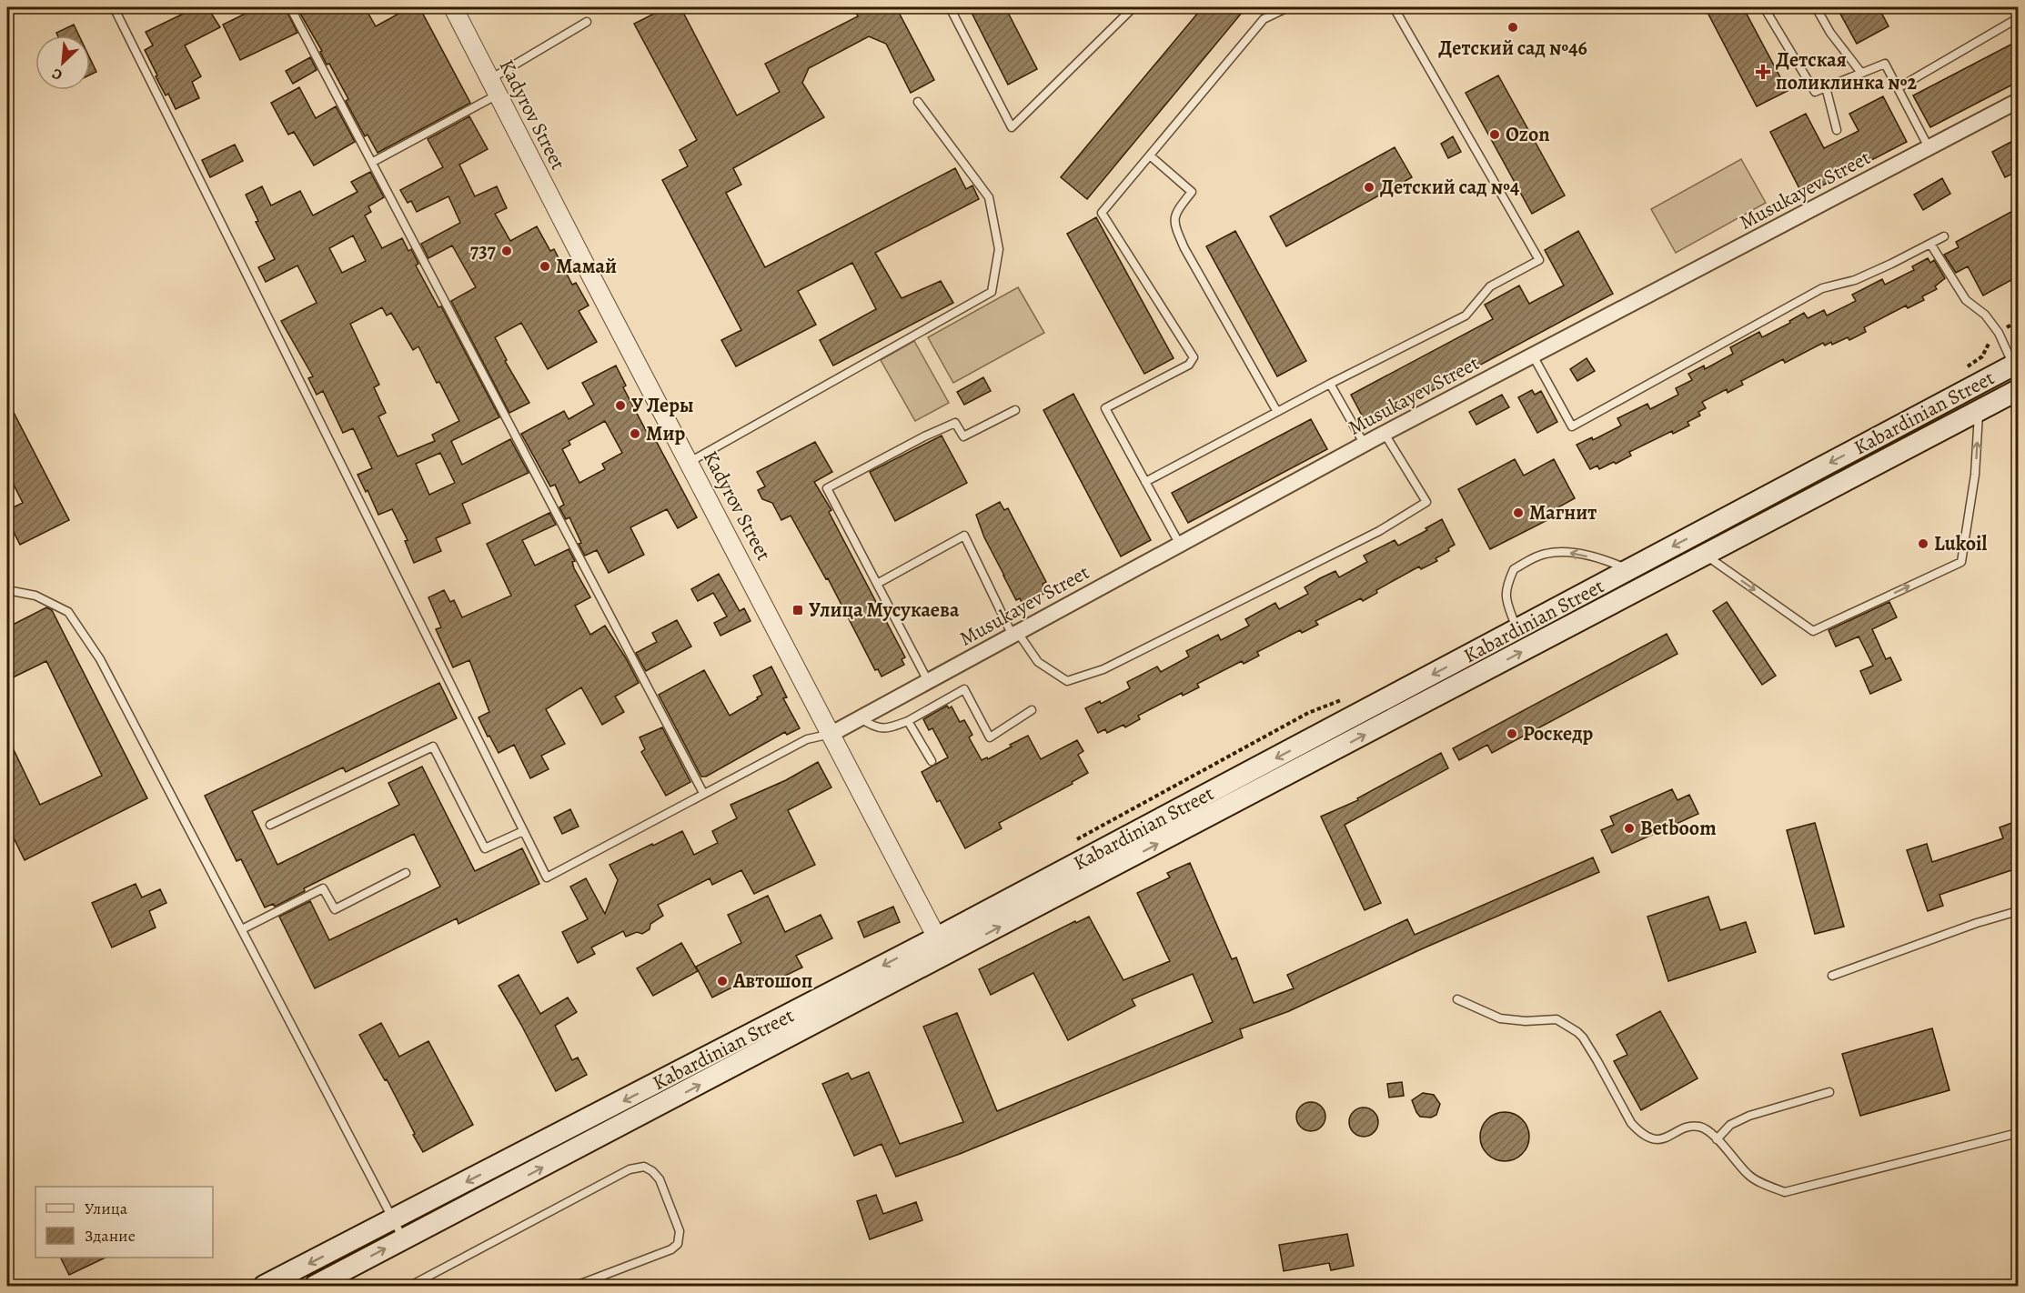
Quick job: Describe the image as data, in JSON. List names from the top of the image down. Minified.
{"streets":{"main road":["Kabardinian Street"],"street":["Kadyrov Street","Musukayev Street"]},"crossings":[["Kadyrov Street","Musukayev Street"],["Kadyrov Street","Kabardinian Street"]],"places":{"other":["Детский сад №46","Ozon","Детский сад №4","737","Мамай","У Леры","Мир","Магнит","Lukoil","Роскедр","Betboom","Автошоп"],"health":["Детская поликлинка №2"],"transit":["Улица Мусукаева"]},"legend":["Улица","Здание"],"north":"bottom left"}
